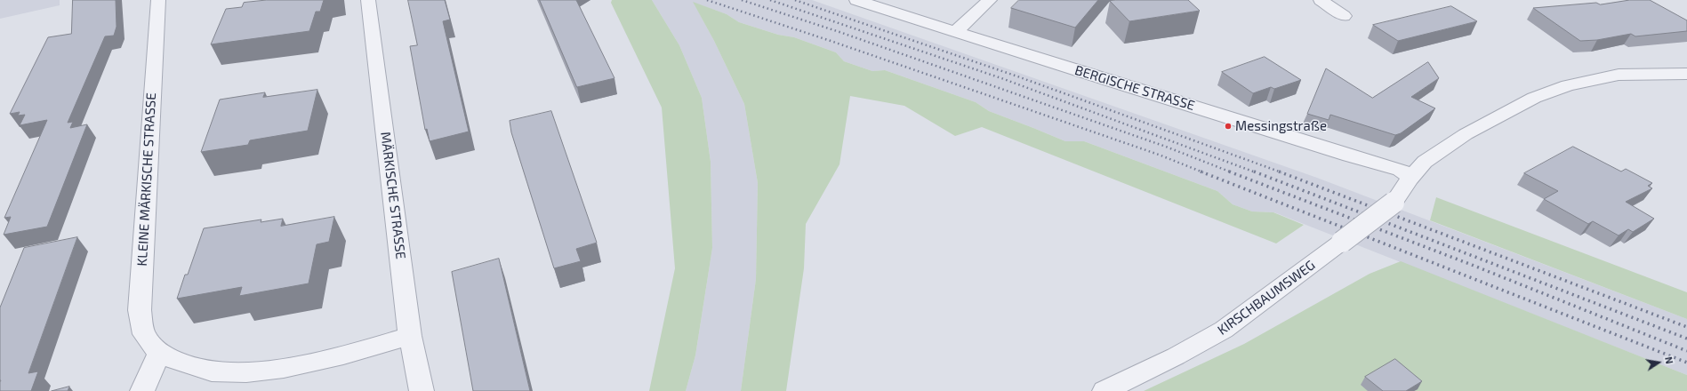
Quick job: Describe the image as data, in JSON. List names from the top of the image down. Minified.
{"streets":{"street":["BERGISCHE STRASSE","KLEINE MÄRKISCHE STRASSE","MÄRKISCHE STRASSE","KIRSCHBAUMSWEG"]},"crossings":[["BERGISCHE STRASSE","KIRSCHBAUMSWEG"],["KLEINE MÄRKISCHE STRASSE","MÄRKISCHE STRASSE"]],"places":["Messingstraße"],"north":"right"}
